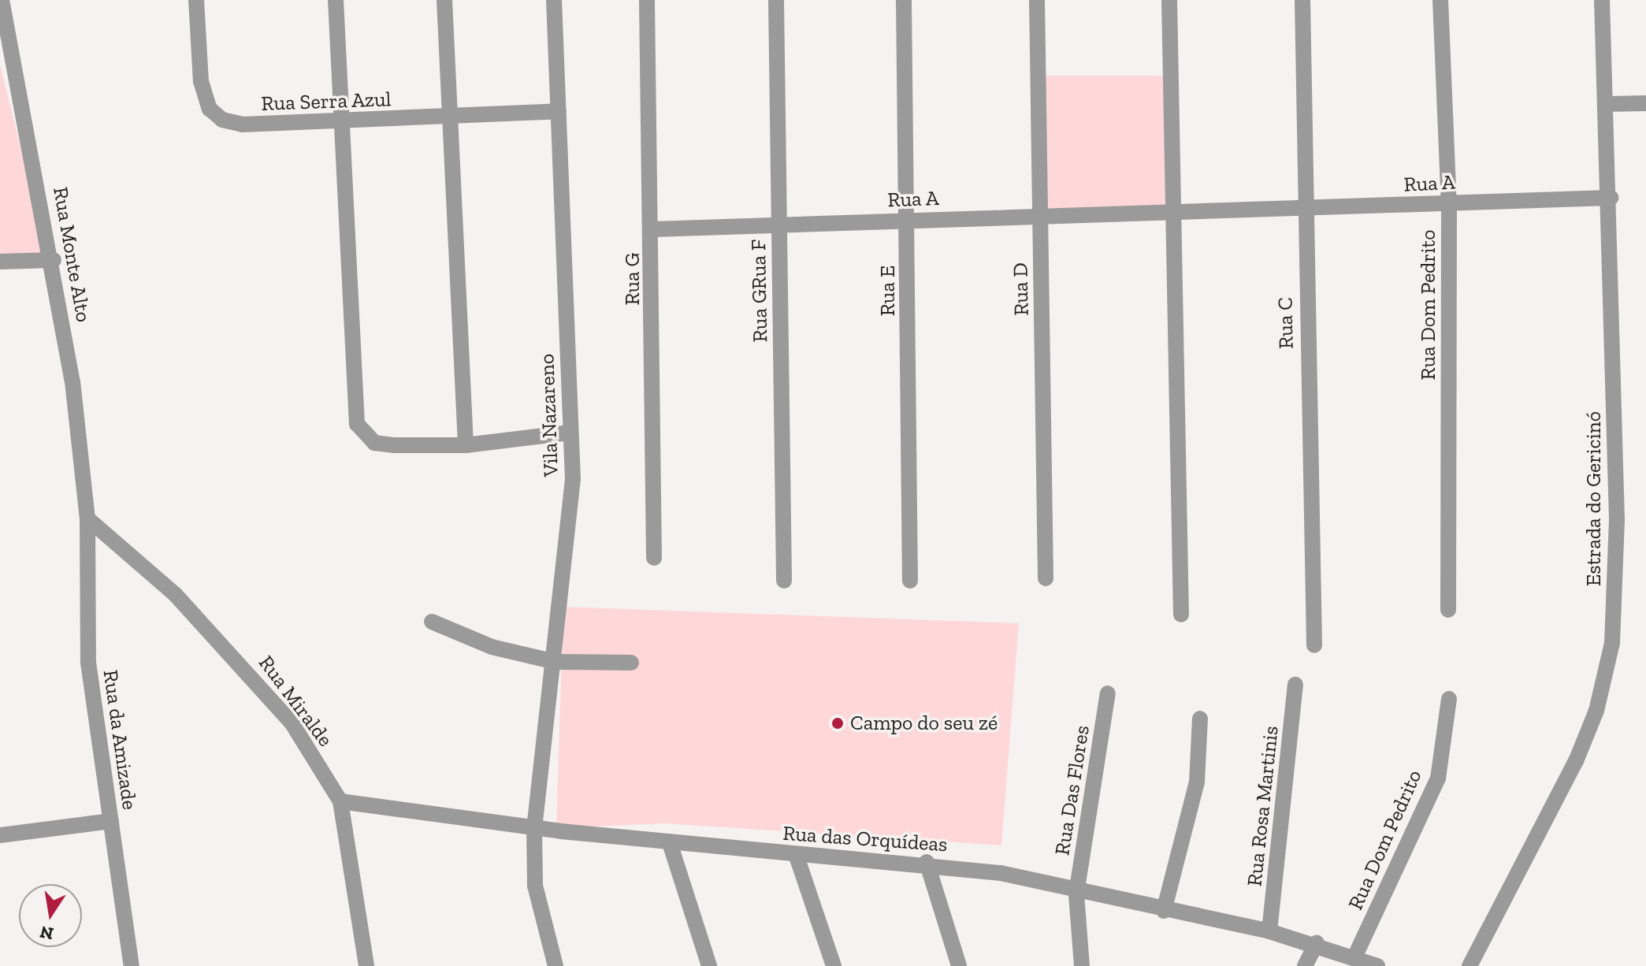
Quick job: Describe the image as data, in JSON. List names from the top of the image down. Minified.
{"streets":{"street":["Rua Serra Azul","Rua A","Rua Monte Alto","Rua G","Rua D","Rua GRua F","Rua E","Rua Dom Pedrito","Rua C","Vila Nazareno","Estrada do Gericinó","Rua Miralde","Rua da Amizade","Rua Das Flores","Rua Rosa Martinis","Rua das Orquídeas"]},"crossings":[["Rua Serra Azul","Vila Nazareno"],["Rua A","Rua G"],["Rua A","Rua D"],["Rua A","Rua GRua F"],["Rua A","Rua E"],["Rua A","Rua Dom Pedrito"],["Rua A","Rua C"],["Rua A","Estrada do Gericinó"],["Rua Monte Alto","Rua Miralde"],["Rua Monte Alto","Rua da Amizade"],["Rua Dom Pedrito","Rua das Orquídeas"],["Vila Nazareno","Rua das Orquídeas"],["Rua Miralde","Rua da Amizade"],["Rua Miralde","Rua das Orquídeas"],["Rua Das Flores","Rua das Orquídeas"],["Rua Rosa Martinis","Rua das Orquídeas"]],"places":["Campo do seu zé"],"north":"bottom"}
